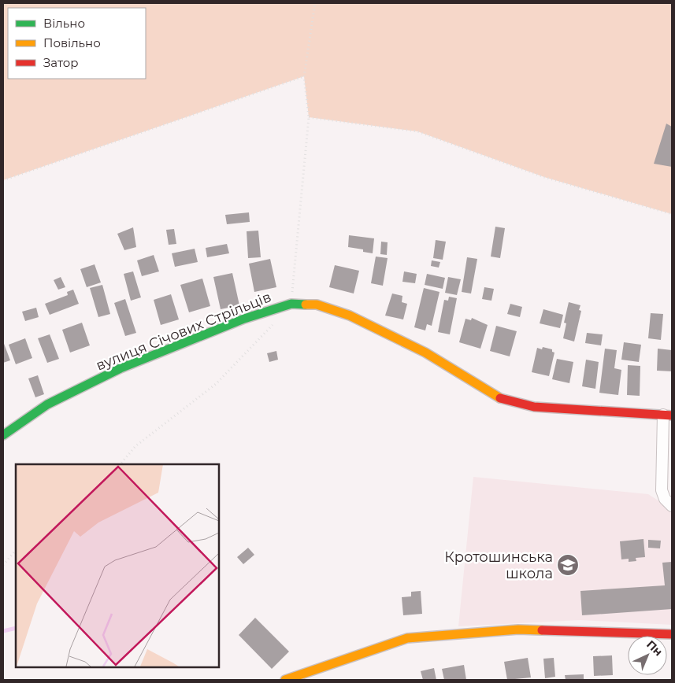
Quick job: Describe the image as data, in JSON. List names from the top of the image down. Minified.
{"streets":{"street":["вулиця Січових Стрільців"]},"places":{"school or university":["Кротошинська школа"]},"legend":["Вільно","Повільно","Затор"],"north":"top right"}
